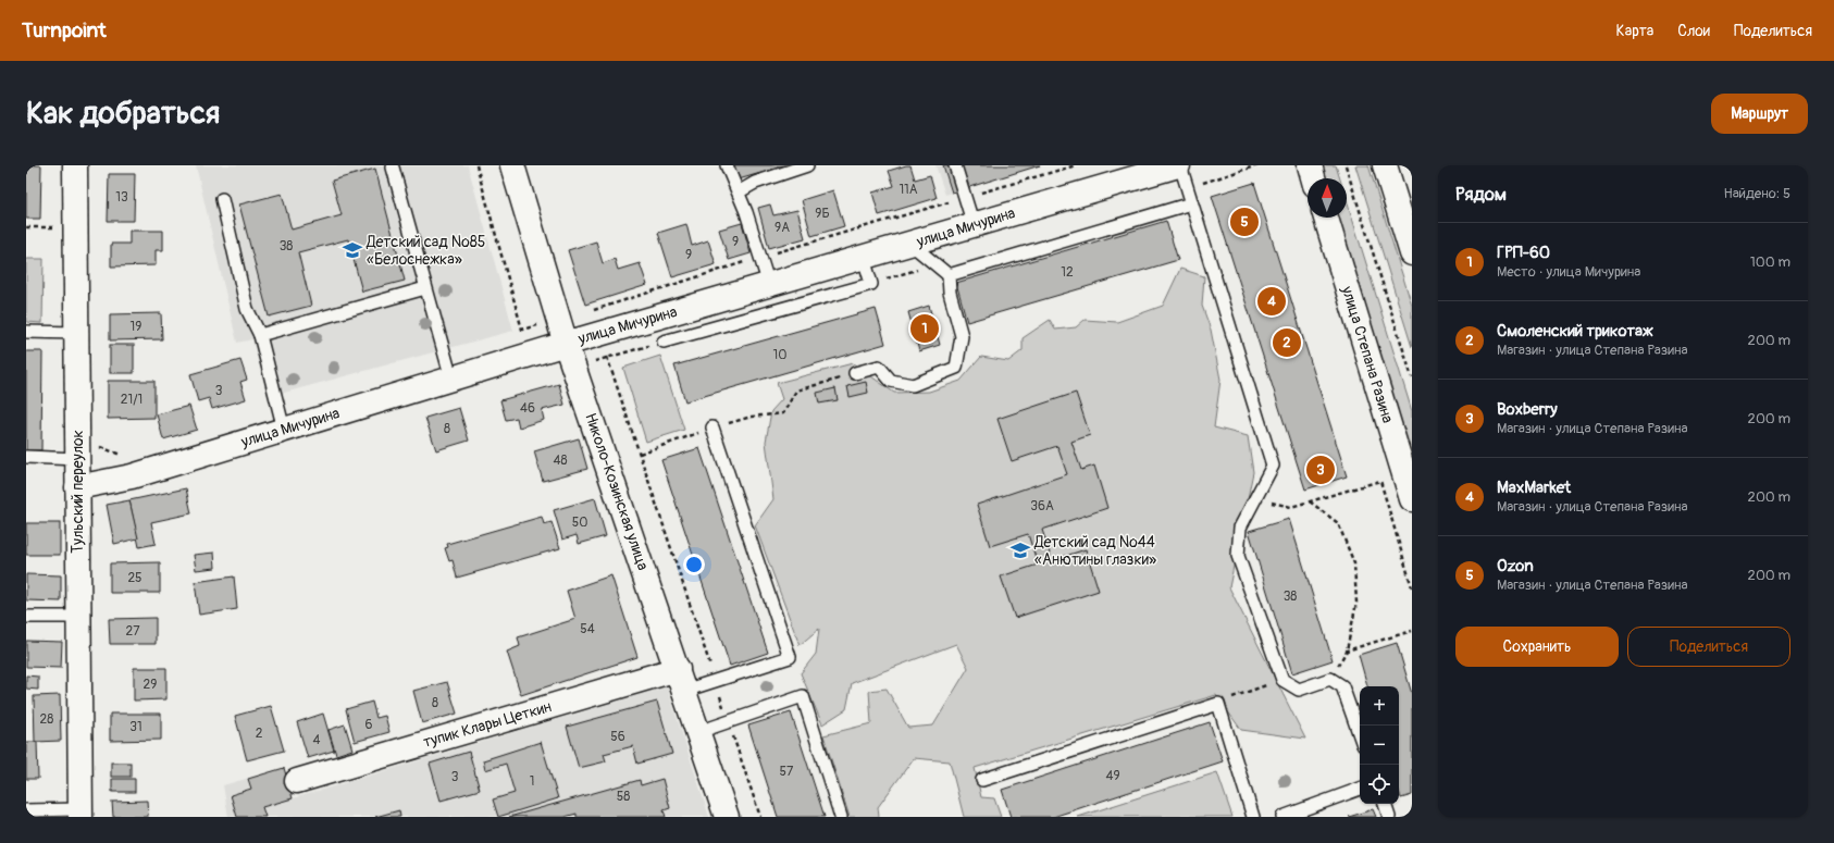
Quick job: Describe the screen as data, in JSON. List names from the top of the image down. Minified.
{"streets":{"street":["улица Мичурина","улица Степана Разина","Тульский переулок","Николо-Козинская улица","тупик Клары Цеткин"]},"crossings":[["улица Мичурина","Тульский переулок"],["улица Мичурина","Николо-Козинская улица"],["Николо-Козинская улица","тупик Клары Цеткин"]],"places":{"school or university":["Детский сад №85 «Белоснежка»","Детский сад №44 «Анютины глазки»"]},"house_numbers":["11А","13","9Б","9А","9","38","9","12","19","10","3","21/1","46","8","48","36А","50","25","38","54","27","29","8","28","6","31","2","56","4","57","49","3","1","58"],"north":"top","page":{"header":"Turnpoint","nav":["Карта","Слои","Поделиться"],"buttons":["Маршрут",["Сохранить","Поделиться"]],"title":"Как добраться","heading":["Рядом","Найдено: 5"],"pins":["5","4","1","2","3"],"list":[{"mark":"1","name":"ГРП-60","note":"Место · улица Мичурина","value":"100 m"},{"mark":"2","name":"Смоленский трикотаж","note":"Магазин · улица Степана Разина","value":"200 m"},{"mark":"3","name":"Boxberry","note":"Магазин · улица Степана Разина","value":"200 m"},{"mark":"4","name":"MaxMarket","note":"Магазин · улица Степана Разина","value":"200 m"},{"mark":"5","name":"Ozon","note":"Магазин · улица Степана Разина","value":"200 m"}],"map_buttons":["+","−"]}}
